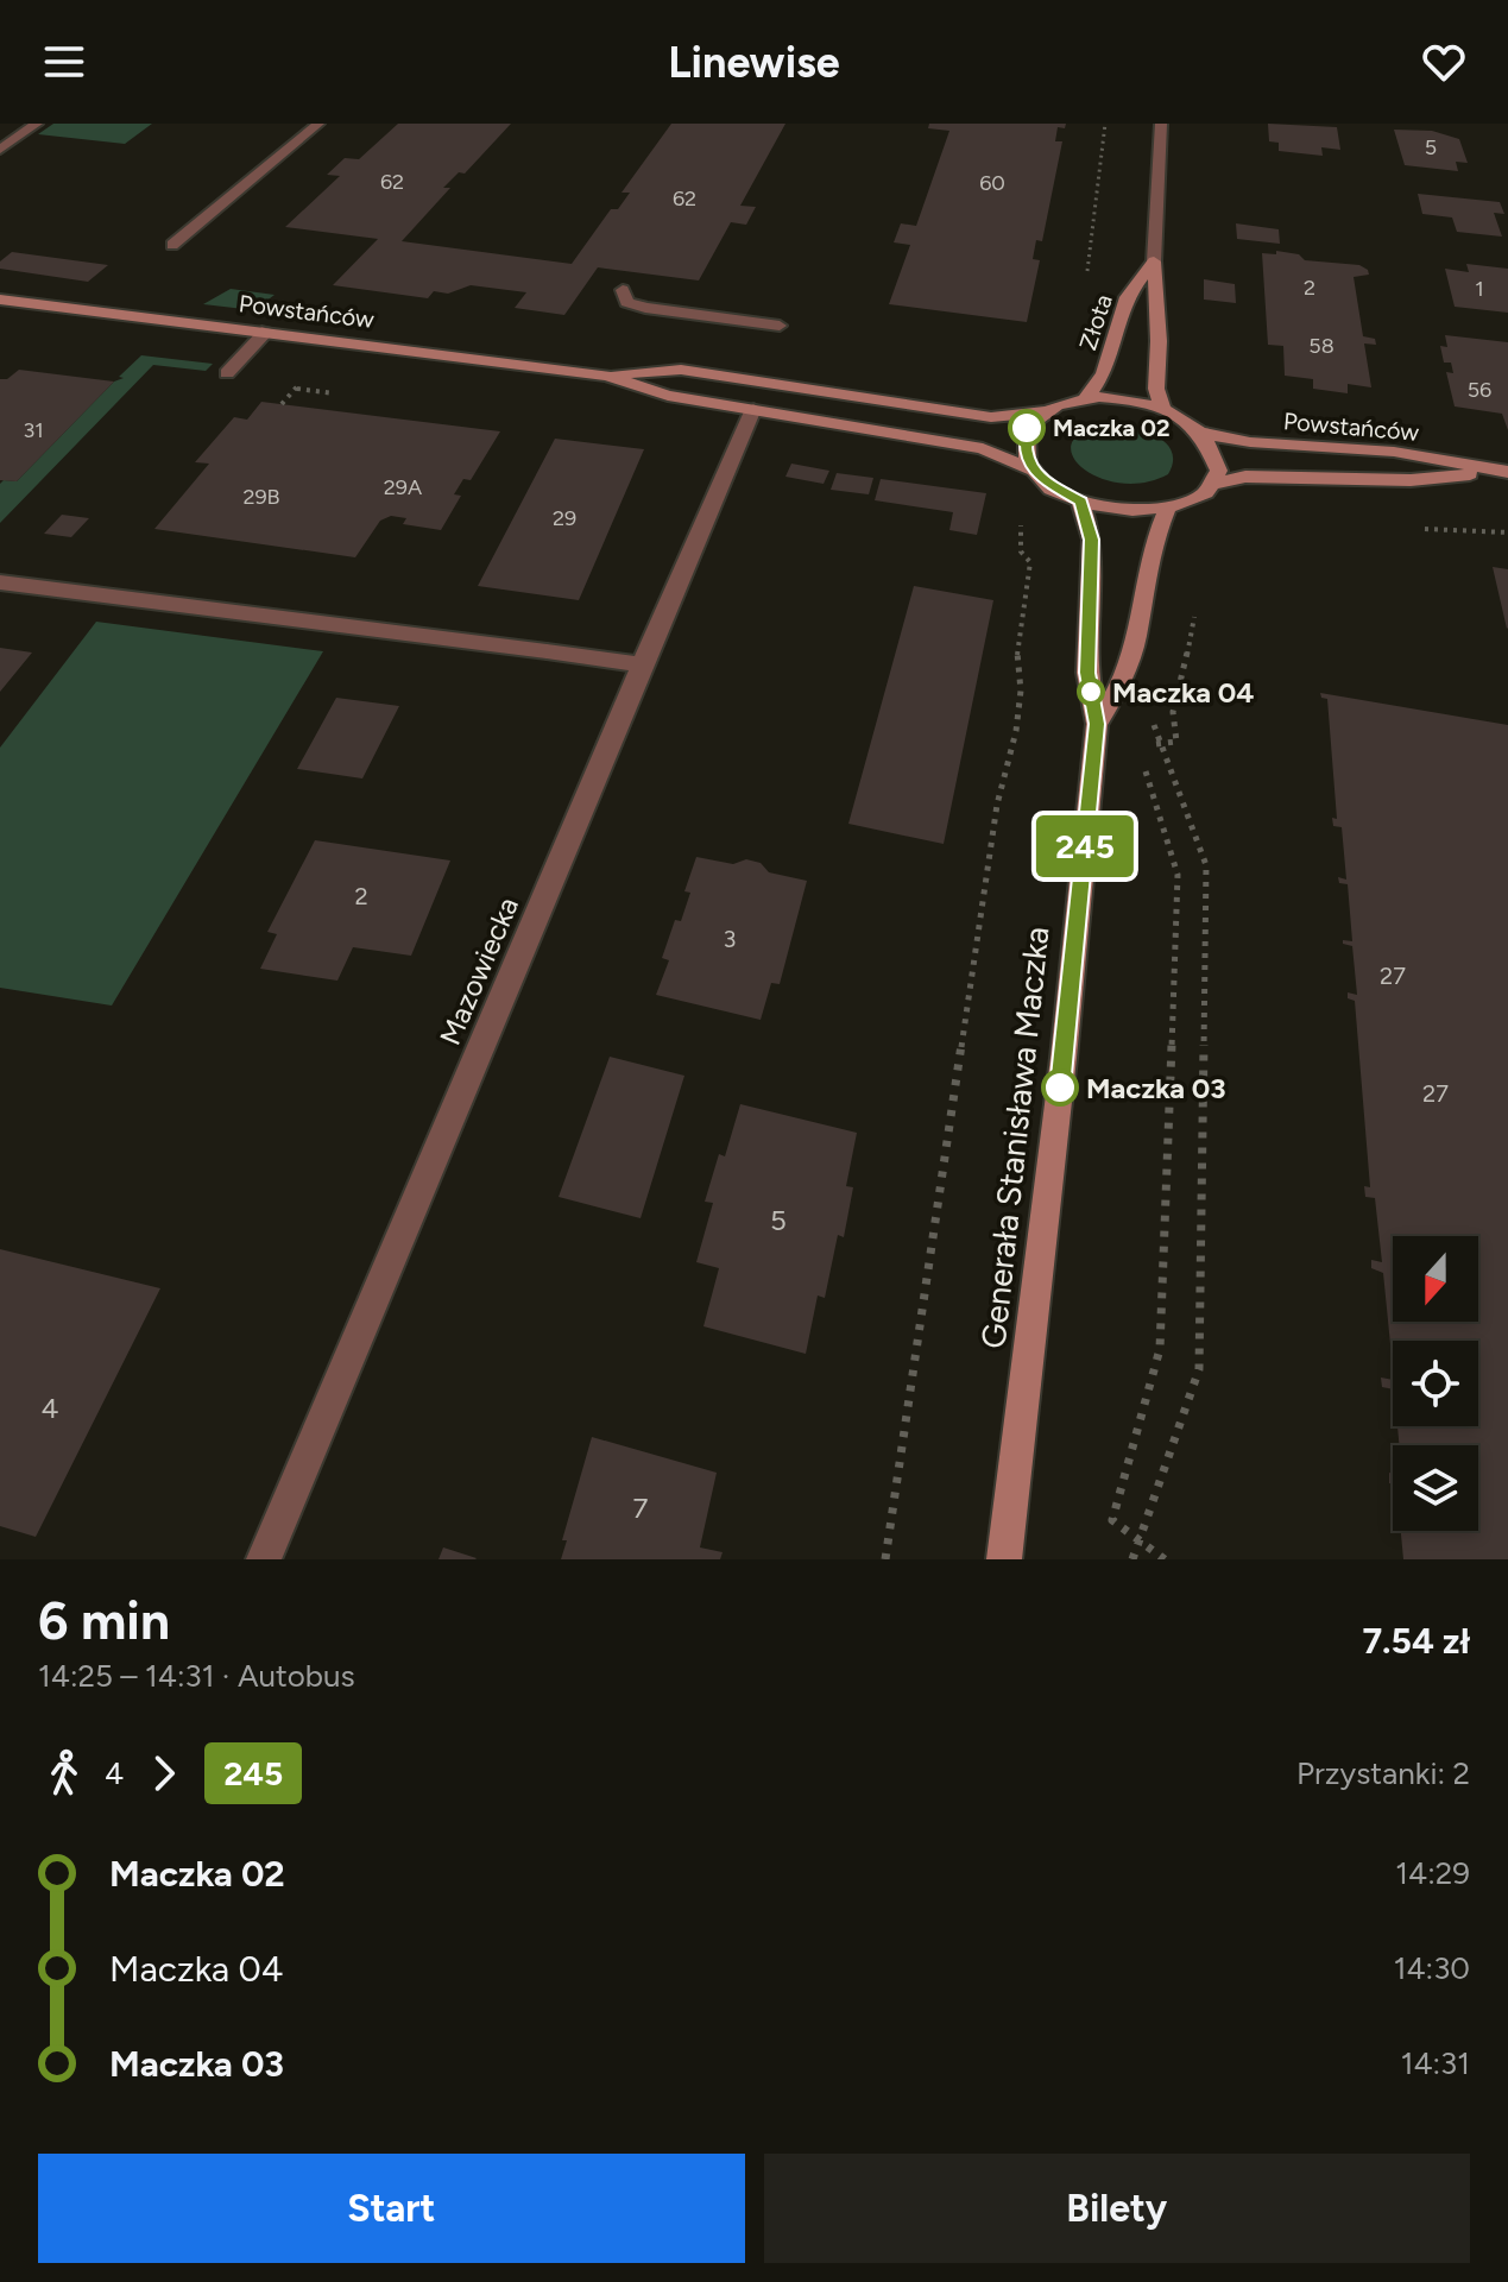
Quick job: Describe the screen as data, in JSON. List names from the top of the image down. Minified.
{"streets":{"street":["Powstańców","Złota","Mazowiecka","Generała Stanisława Maczka"]},"crossings":[["Powstańców","Złota"],["Powstańców","Mazowiecka"],["Powstańców","Generała Stanisława Maczka"],["Złota","Generała Stanisława Maczka"]],"places":["Maczka 02","Maczka 04","Maczka 03"],"lines":["bus line 245"],"house_numbers":["5","62","60","62","2","1","58","56","31","29A","29B","29","2","3","27","27","5","4","7"],"north":"bottom","page":{"header":"Linewise","on_map":"245","heading":["6 min","14:25 – 14:31 · Autobus","7.54 zł"],"legs":["4","245","Przystanki: 2"],"list":[{"name":"Maczka 02","value":"14:29"},{"name":"Maczka 04","value":"14:30"},{"name":"Maczka 03","value":"14:31"}],"buttons":["Start","Bilety"]}}
